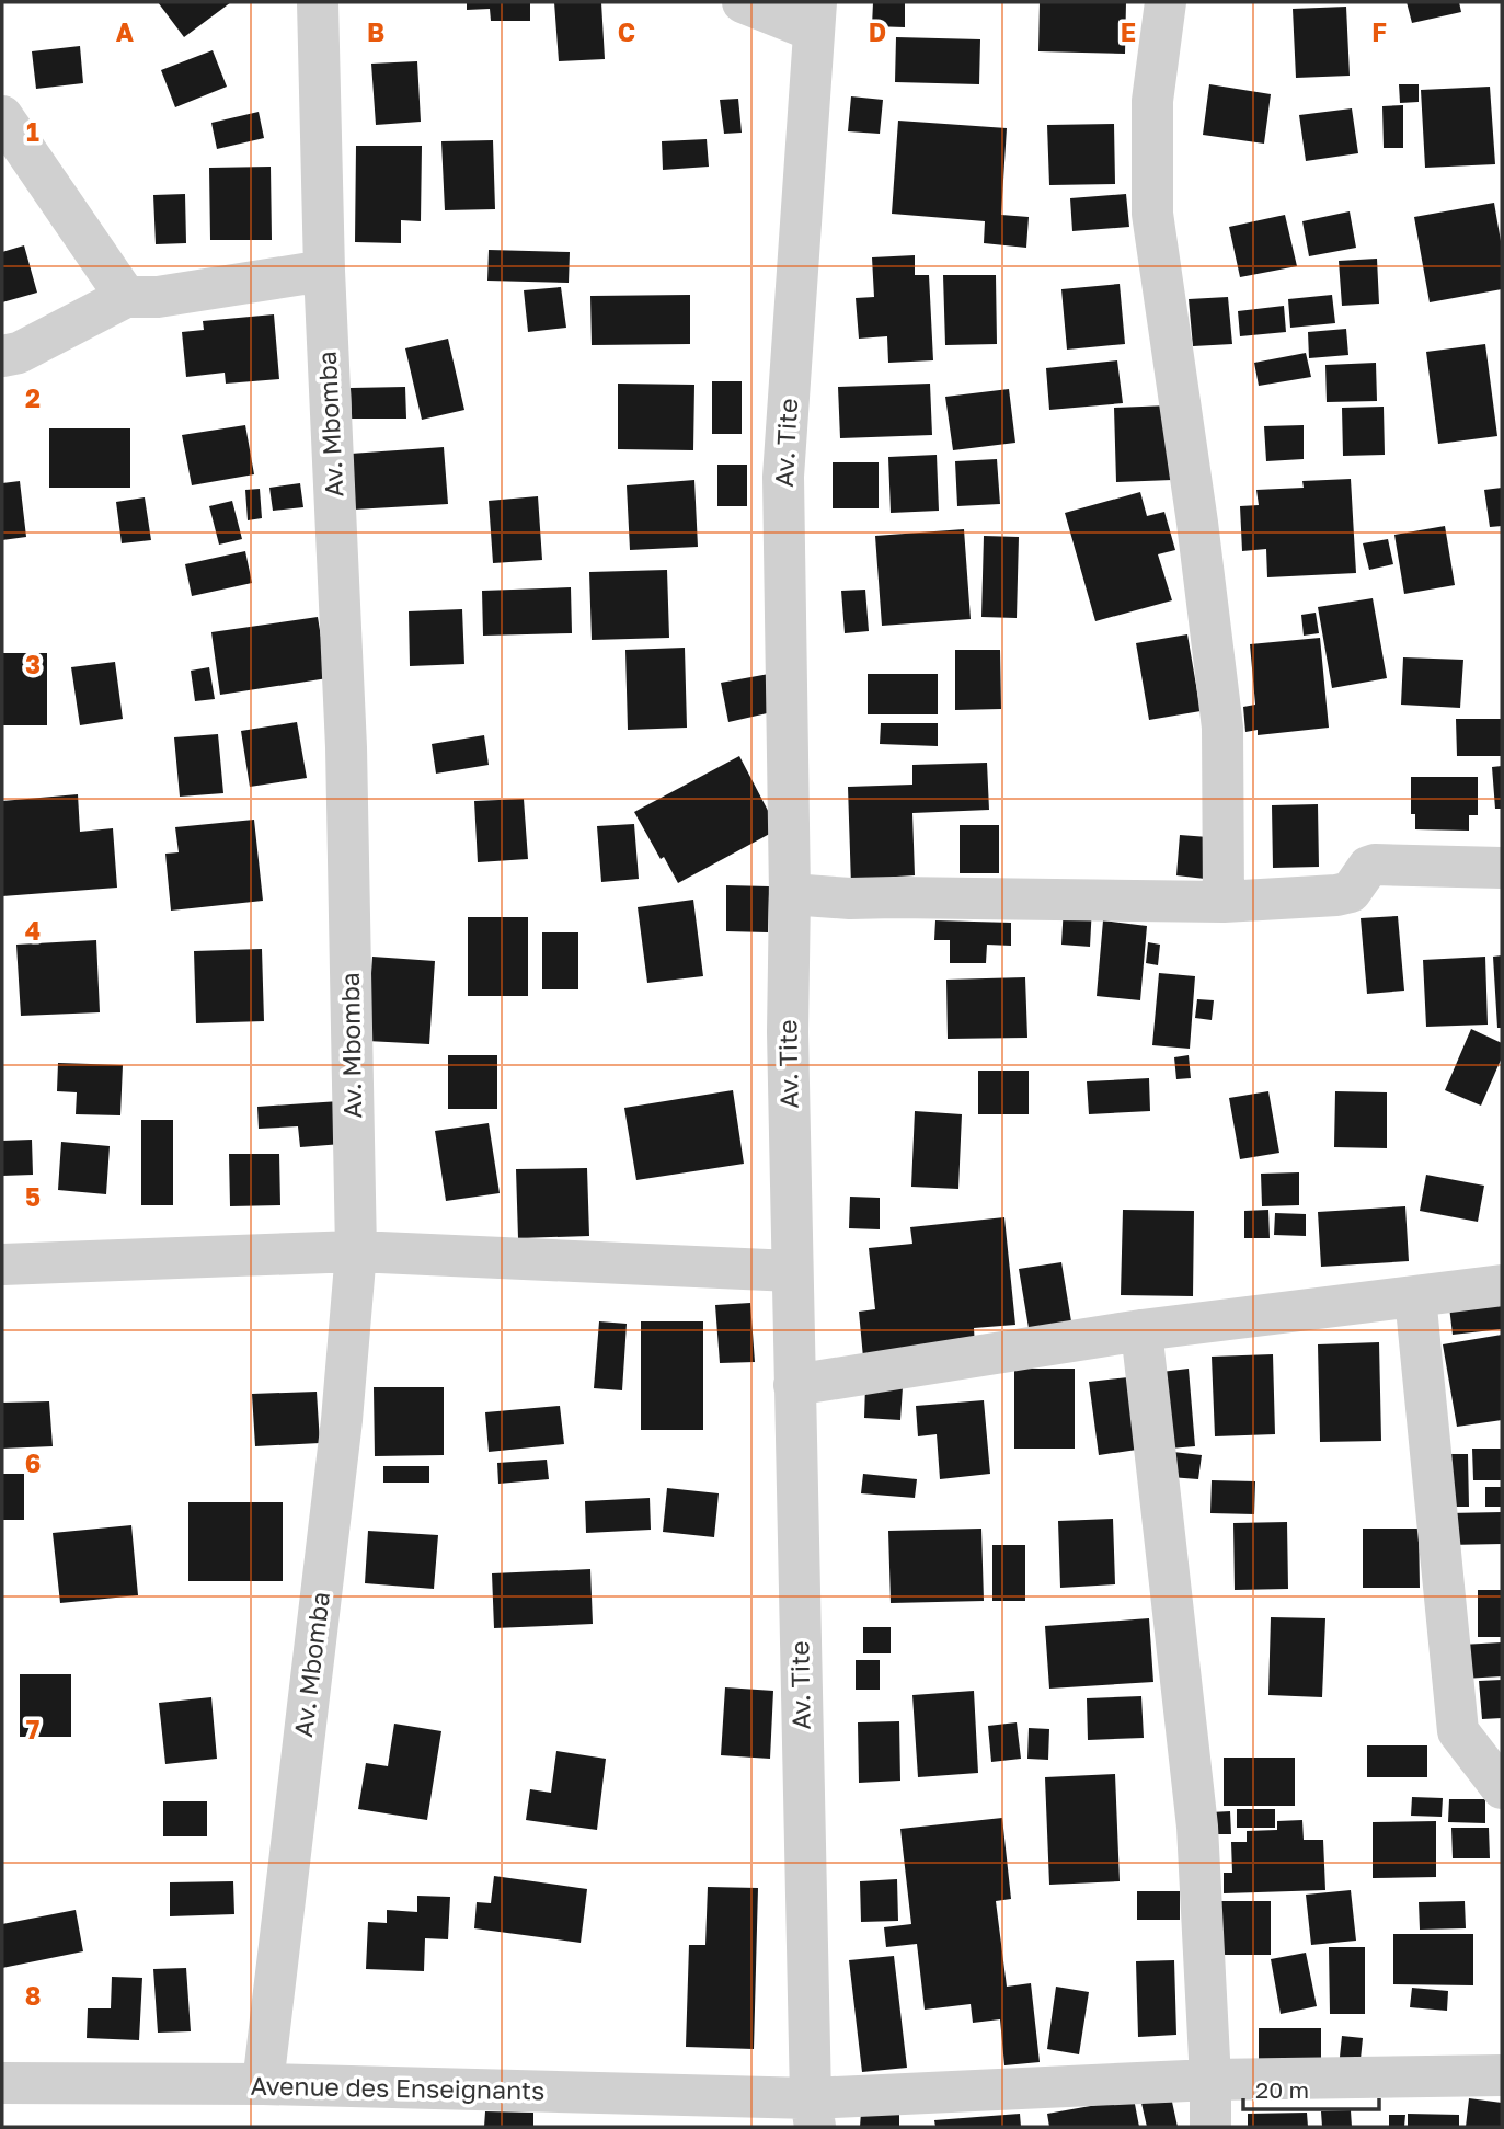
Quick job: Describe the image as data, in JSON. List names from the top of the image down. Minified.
{"streets":{"street":["Av. Mbomba","Av. Tite","Avenue des Enseignants"]},"crossings":[["Av. Mbomba","Avenue des Enseignants"],["Av. Tite","Avenue des Enseignants"]],"scale_bar":"20 m","grid":{"columns":["A","B","C","D","E","F"],"rows":["1","2","3","4","5","6","7","8"]}}
